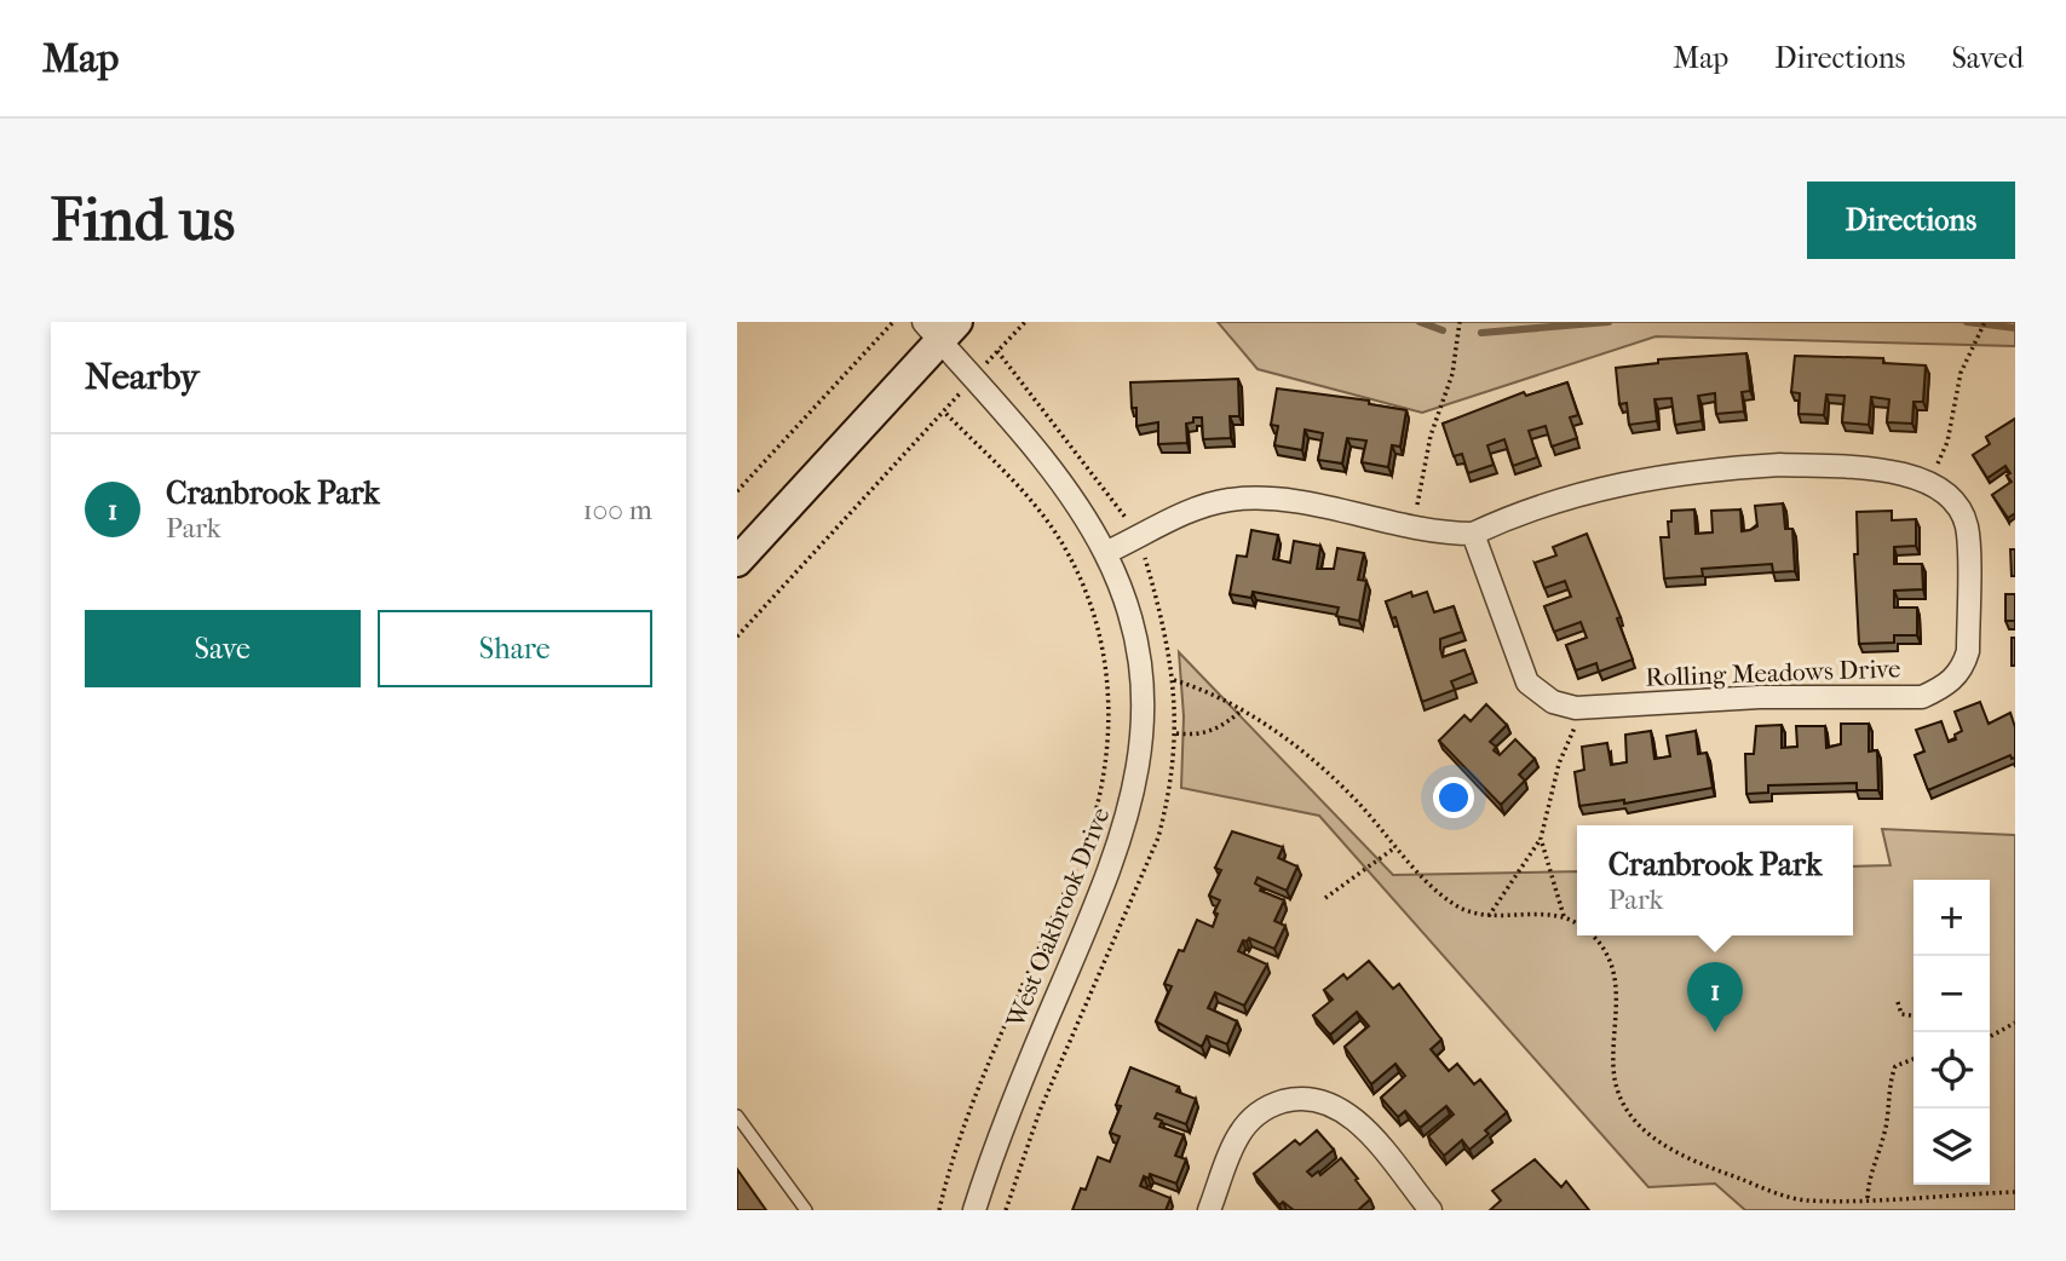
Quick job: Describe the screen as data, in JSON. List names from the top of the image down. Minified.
{"streets":{"street":["Rolling Meadows Drive","West Oakbrook Drive"]},"crossings":[["Rolling Meadows Drive","West Oakbrook Drive"]],"page":{"header":"Map","nav":["Map","Directions","Saved"],"buttons":["Directions",["Save","Share"]],"title":"Find us","heading":"Nearby","list":[{"mark":"1","name":"Cranbrook Park","note":"Park","value":"100 m"}],"popup":["Cranbrook Park","Park"],"map_buttons":["+","−"],"pins":"1"}}
